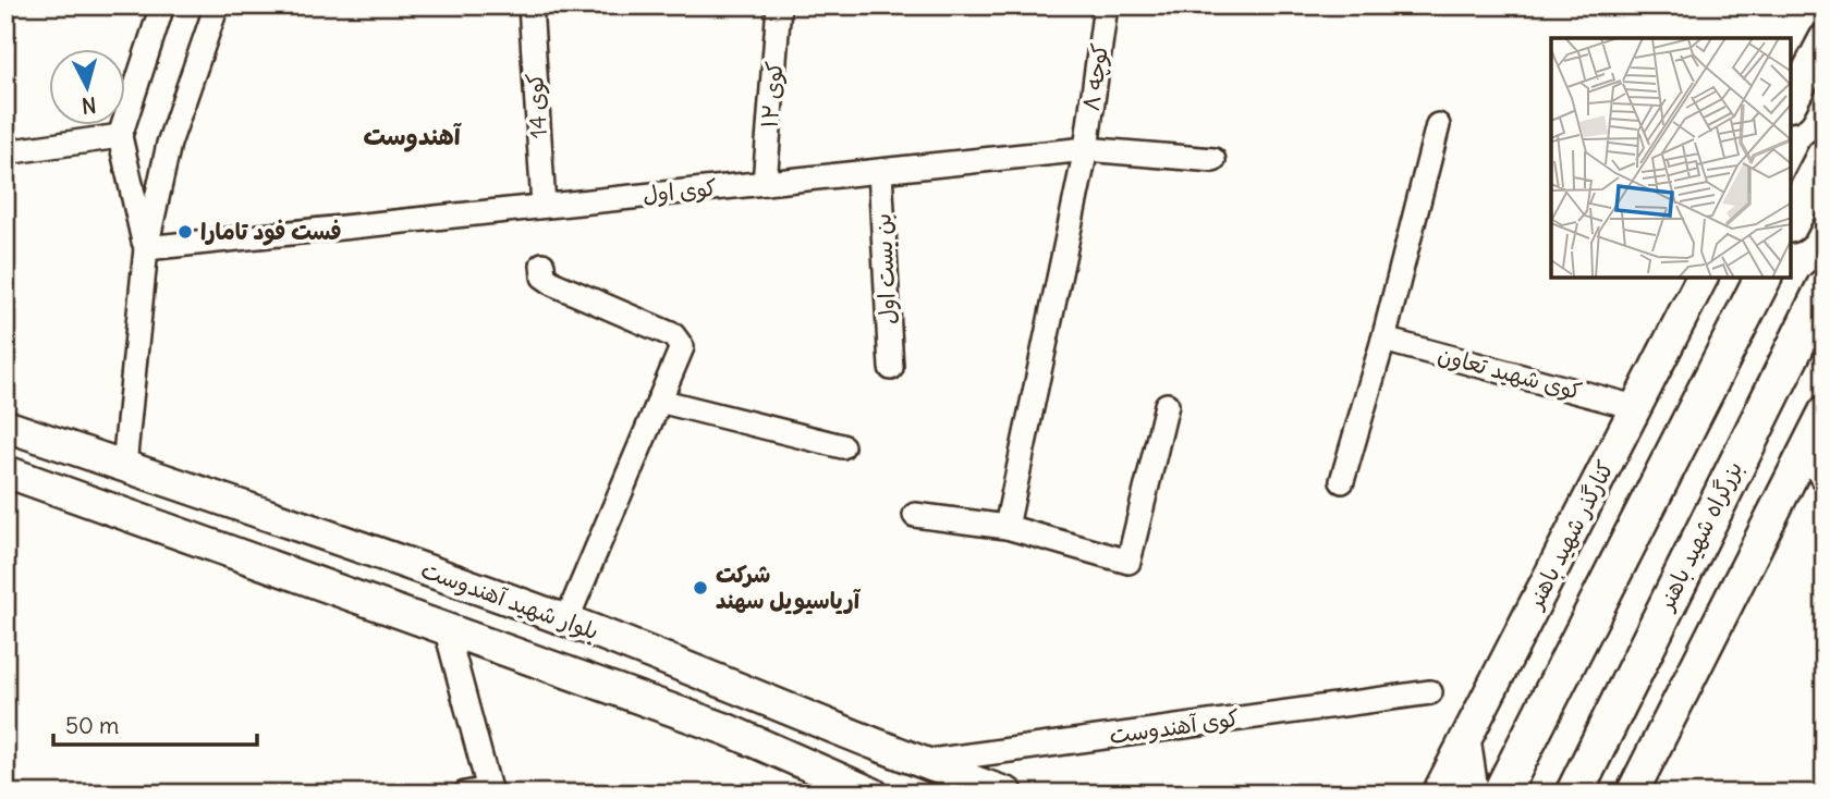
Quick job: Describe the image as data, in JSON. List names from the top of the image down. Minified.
{"streets":{"highway":["بزرگراه شهید باهنر"],"main road":["کنارگذر شهید باهنر","بلوار شهید آهندوست"],"street":["کوچه ۸","کوی ۱۲","کوی 14","کوی اول","بن بست اول","کوی شهید تعاون","کوی آهندوست"]},"crossings":[["کوچه ۸","کوی اول"],["کوی ۱۲","کوی اول"],["کوی 14","کوی اول"],["کوی اول","بن بست اول"],["کوی شهید تعاون","کنارگذر شهید باهنر"],["بلوار شهید آهندوست","کوی آهندوست"]],"districts":["آهندوست"],"places":["فست فود تامارا","شرکت آریاسیویل سهند"],"scale_bar":"50 m","north":"bottom"}
